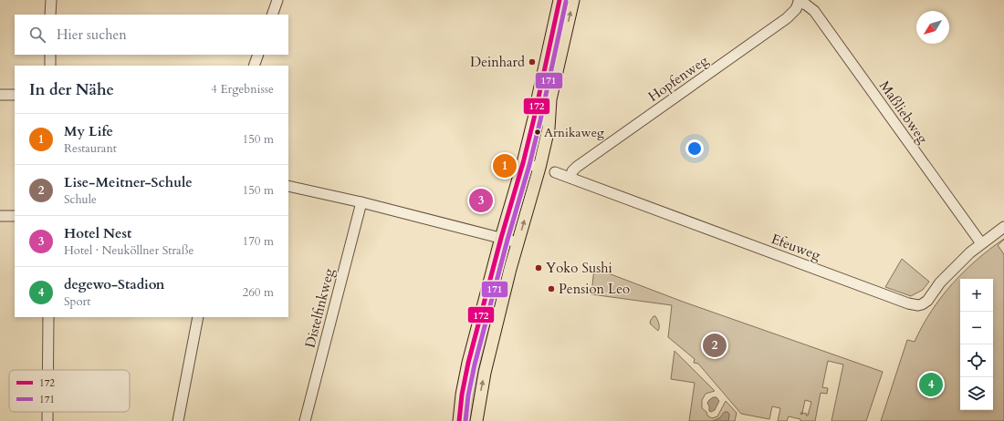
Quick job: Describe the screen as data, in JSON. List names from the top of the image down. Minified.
{"streets":{"street":["Hopfenweg","Maßliebweg","Efeuweg","Distelfinkweg"]},"crossings":[["Hopfenweg","Maßliebweg"],["Hopfenweg","Efeuweg"],["Maßliebweg","Efeuweg"]],"places":["Deinhard","Arnikaweg","Yoko Sushi","Pension Leo"],"lines":["transit line 172","transit line 171"],"legend":["172","171"],"north":"bottom left","page":{"search":"Hier suchen","heading":["In der Nähe","4 Ergebnisse"],"list":[{"mark":"1","name":"My Life","note":"Restaurant","value":"150 m"},{"mark":"2","name":"Lise-Meitner-Schule","note":"Schule","value":"150 m"},{"mark":"3","name":"Hotel Nest","note":"Hotel · Neuköllner Straße","value":"170 m"},{"mark":"4","name":"degewo-Stadion","note":"Sport","value":"260 m"}],"pins":["1","3","2","4"],"map_buttons":["+","−"]}}
